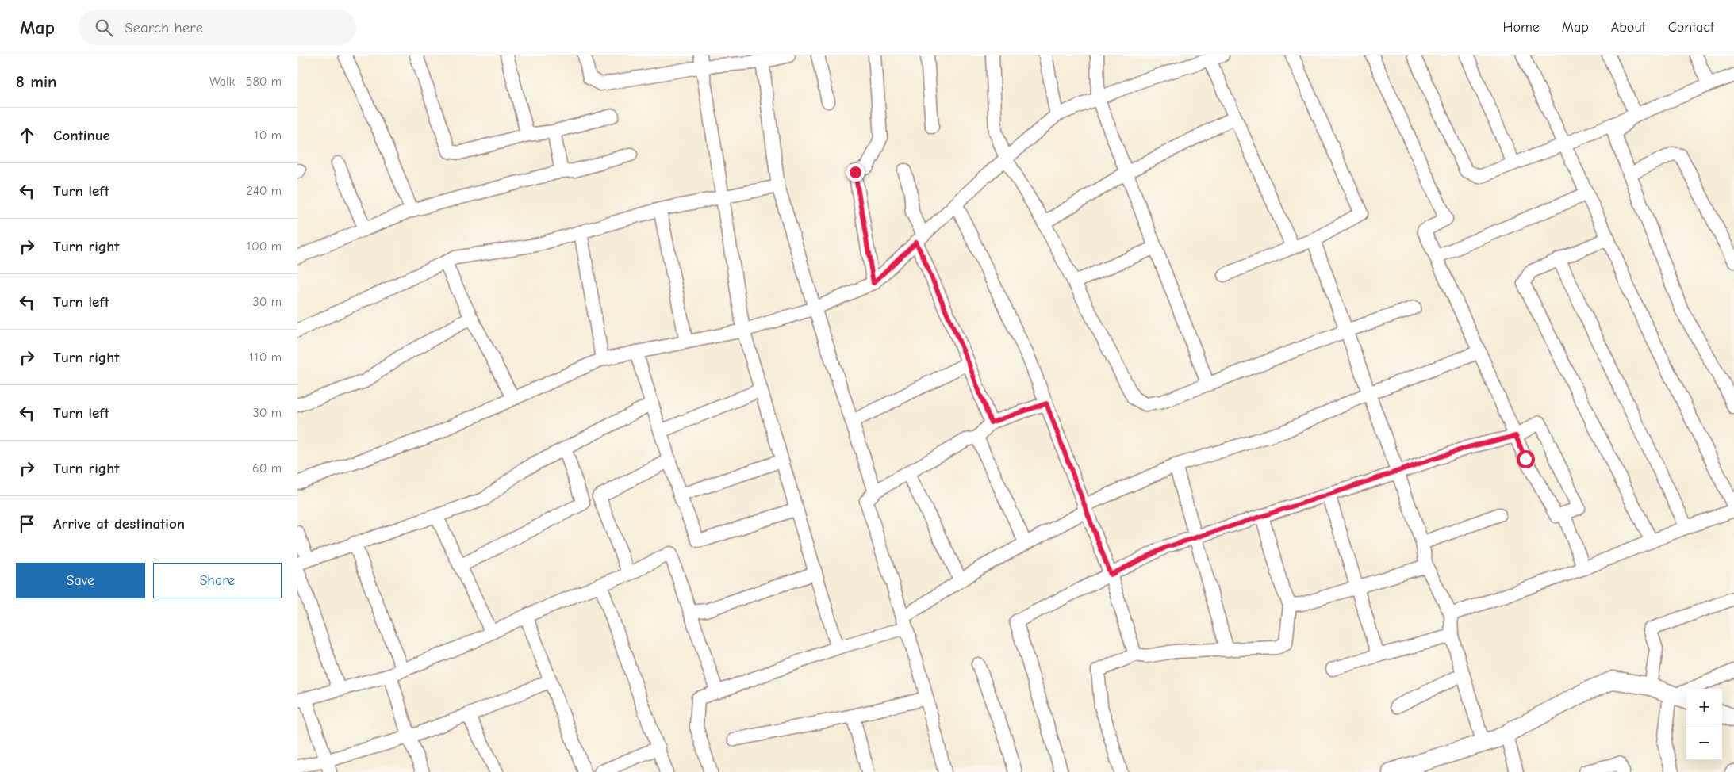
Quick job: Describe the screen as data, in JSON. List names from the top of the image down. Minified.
{"page":{"header":"Map","search":"Search here","nav":["Home","Map","About","Contact"],"heading":["8 min","Walk · 580 m"],"list":[["Continue","10 m"],["Turn left","240 m"],["Turn right","100 m"],["Turn left","30 m"],["Turn right","110 m"],["Turn left","30 m"],["Turn right","60 m"],"Arrive at destination"],"buttons":["Save","Share"],"map_buttons":["+","−"]}}
